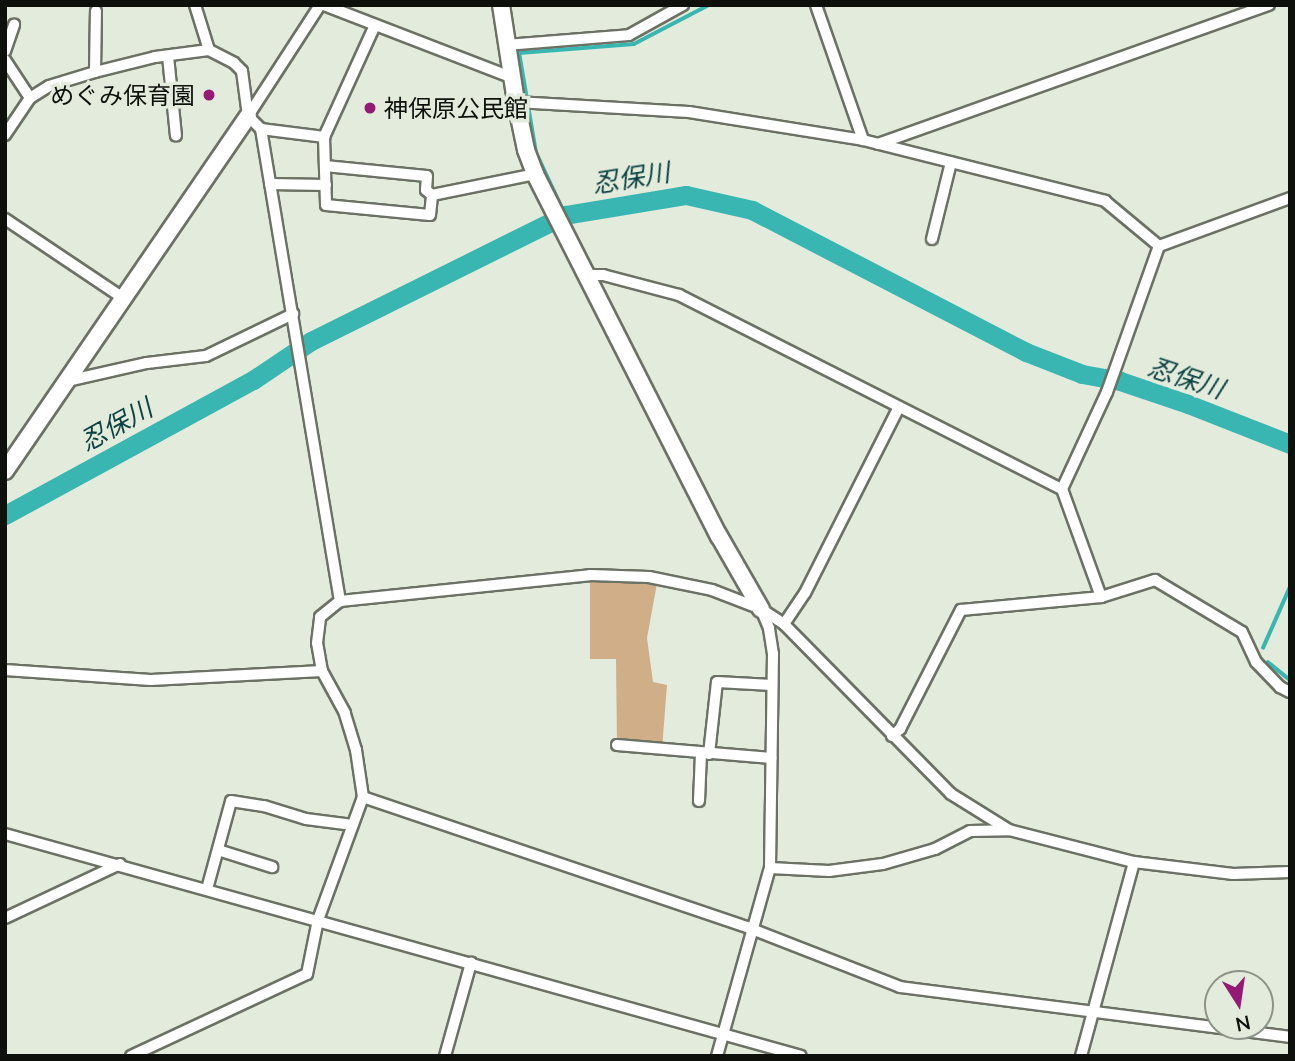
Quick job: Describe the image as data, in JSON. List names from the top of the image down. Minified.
{"water":["忍保川"],"places":["めぐみ保育園","神保原公民館"],"north":"bottom"}
